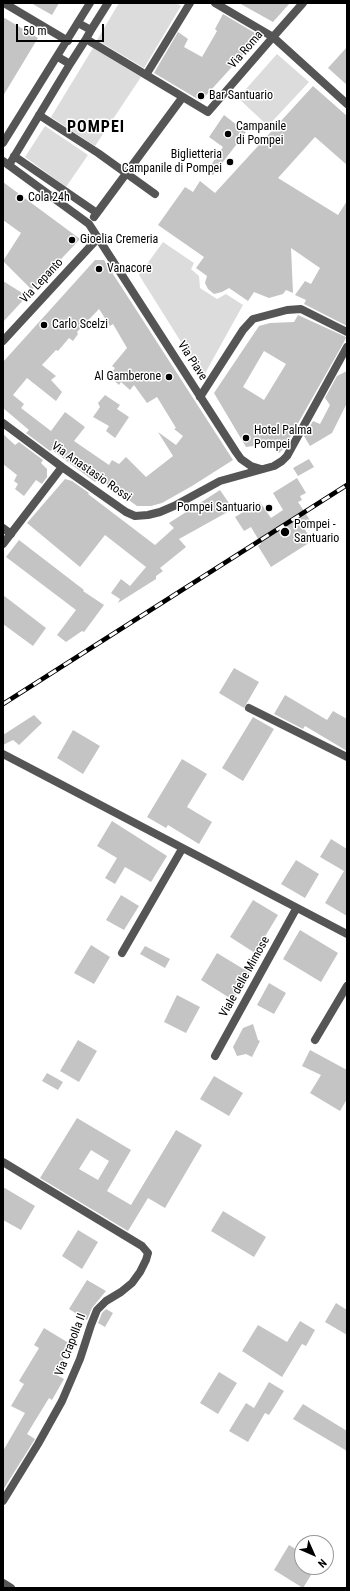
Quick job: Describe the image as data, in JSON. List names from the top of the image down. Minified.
{"streets":{"street":["Via Roma","Via Lepanto","Via Piave","Via Anastasio Rossi","Viale delle Mimose","Via Crapolla II"]},"crossings":[["Via Lepanto","Via Piave"],["Via Piave","Via Anastasio Rossi"]],"districts":["POMPEI"],"places":["Bar Santuario","Campanile di Pompei","Biglietteria Campanile di Pompei","Cola 24h","Gioelia Cremeria","Vanacore","Carlo Scelzi","Al Gamberone","Hotel Palma Pompei","Pompei Santuario","Pompei - Santuario"],"scale_bar":"50 m","north":"bottom right"}
